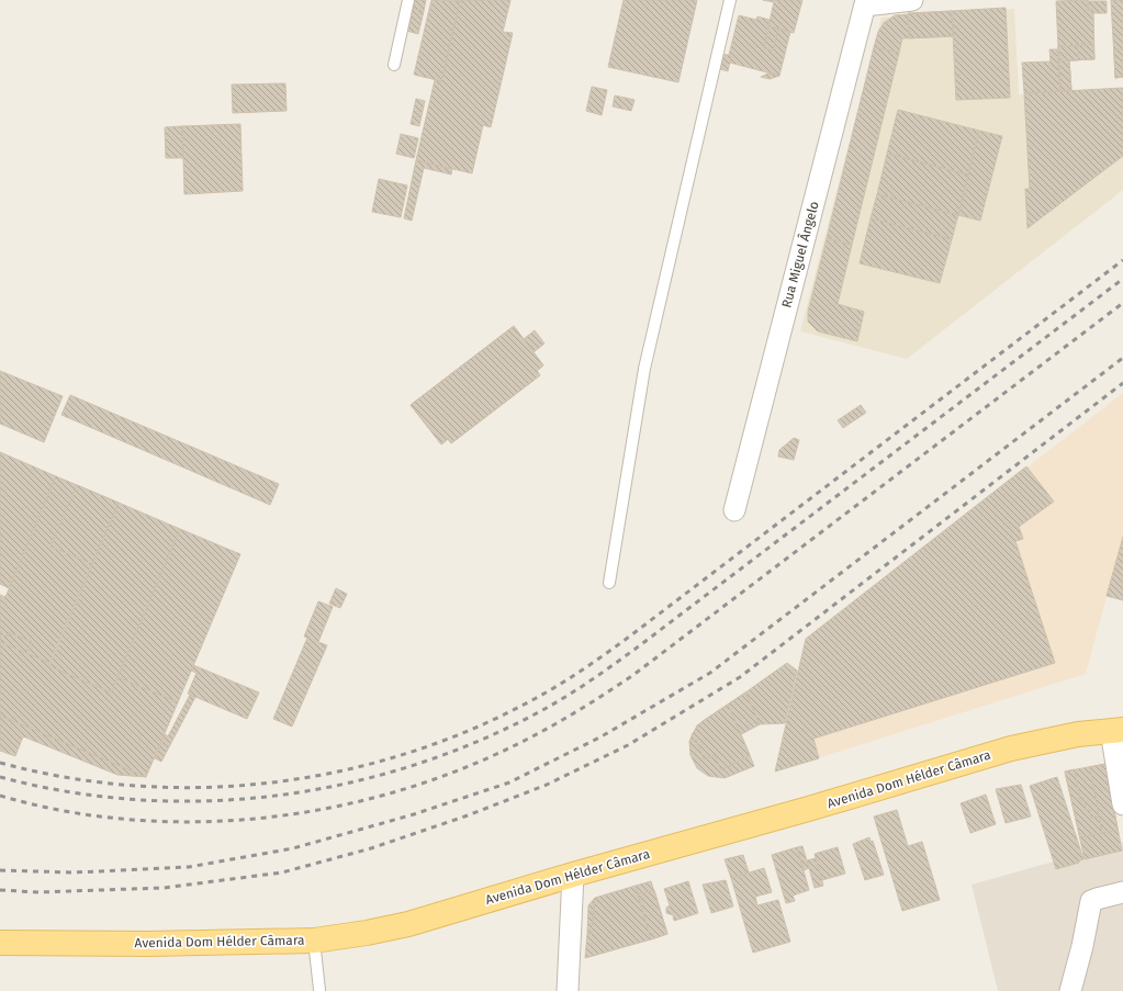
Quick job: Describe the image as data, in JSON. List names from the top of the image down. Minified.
{"streets":{"main road":["Avenida Dom Hélder Câmara"],"street":["Rua Miguel Ângelo"]}}
